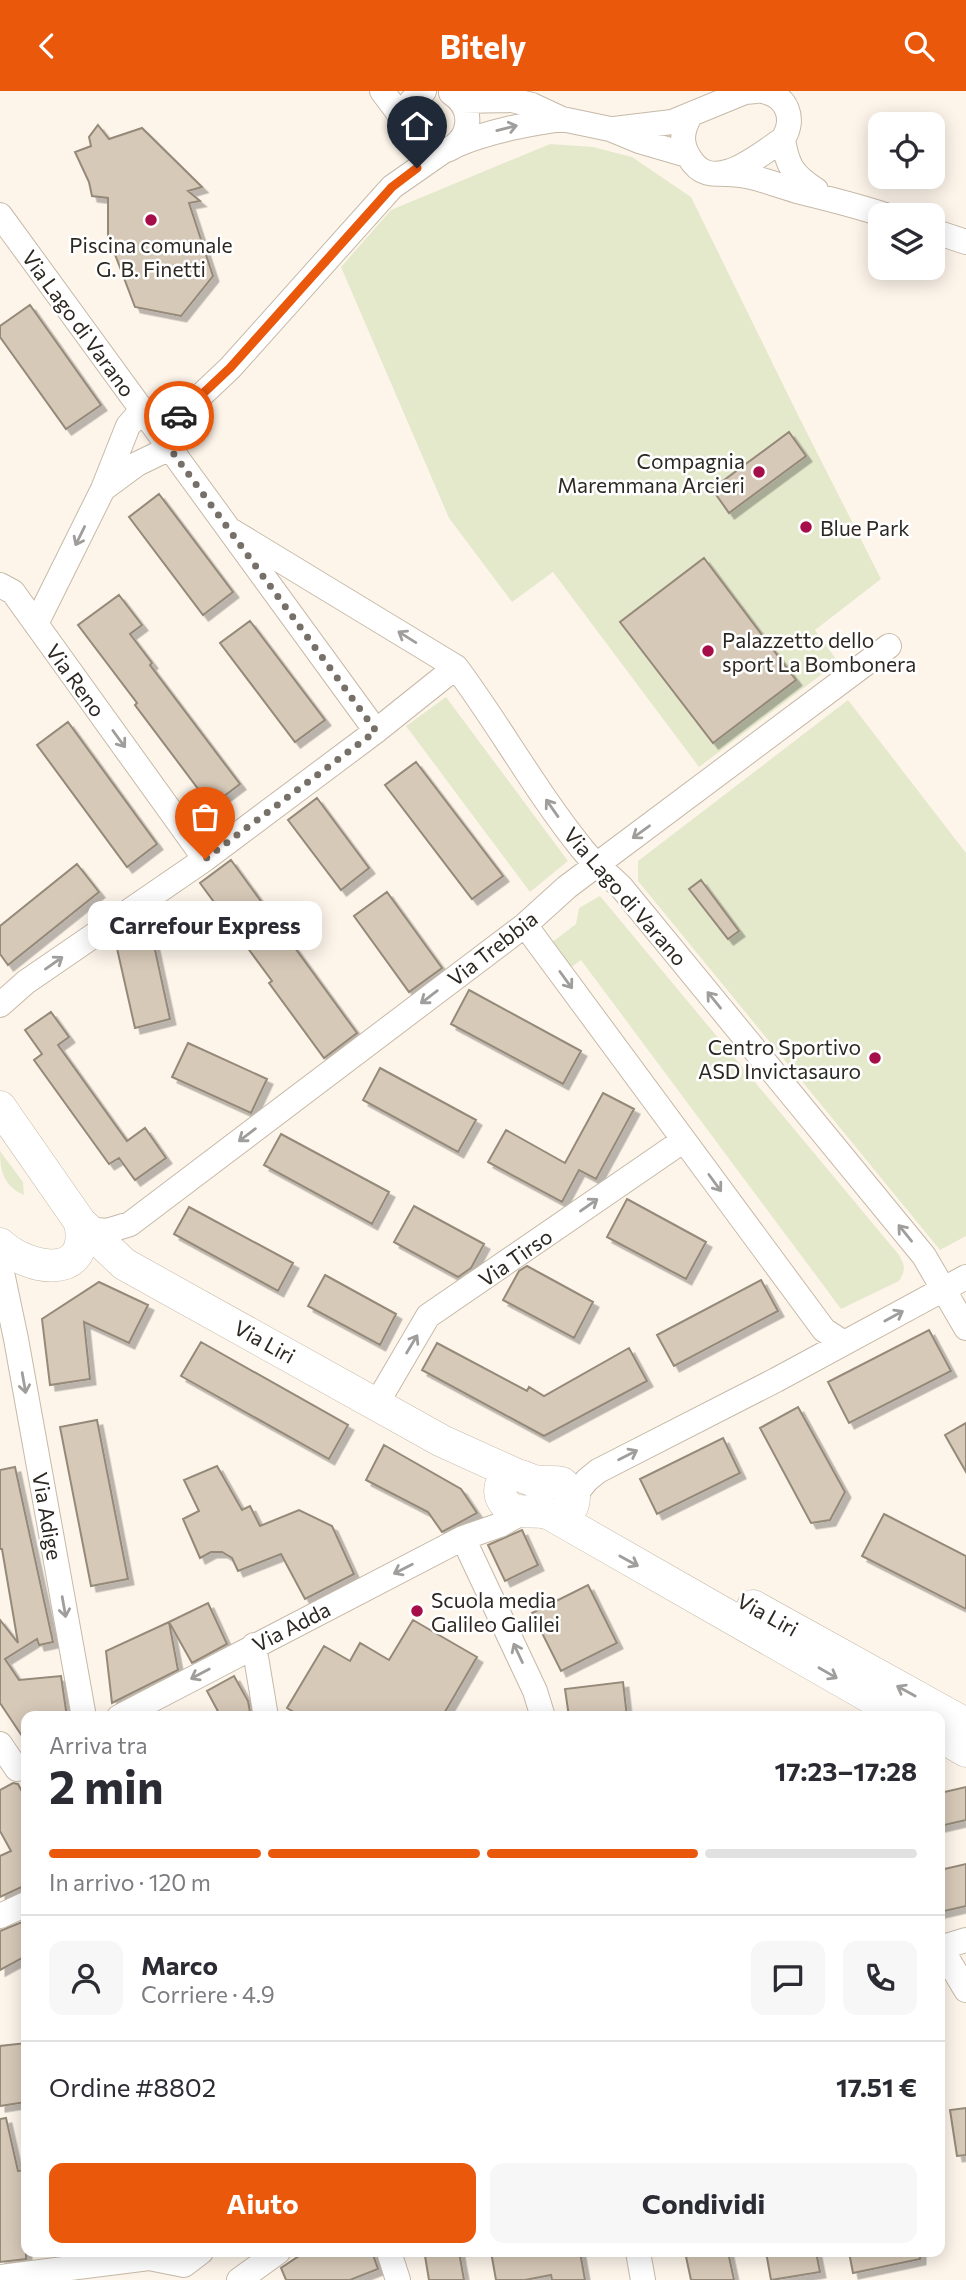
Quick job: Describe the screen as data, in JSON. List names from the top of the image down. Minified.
{"streets":{"main road":["Via Liri"],"street":["Via Lago di Varano","Via Reno","Via Trebbia","Via Tirso","Via Adige","Via Adda"]},"crossings":[["Via Lago di Varano","Via Reno"],["Via Lago di Varano","Via Trebbia"],["Via Lago di Varano","Via Adda"],["Via Trebbia","Via Liri"],["Via Tirso","Via Liri"],["Via Liri","Via Adda"]],"one_way":["Via Reno","Via Trebbia","Via Tirso","Via Adige"],"places":["Piscina comunale G. B. Finetti","Compagnia Maremmana Arcieri","Blue Park","Palazzetto dello sport La Bombonera","Carrefour Express","Centro Sportivo ASD Invictasauro","Scuola media Galileo Galilei"],"page":{"header":"Bitely","bubble":"Carrefour Express","heading":["2 min","Arriva tra","17:23–17:28"],"panel":["Marco","Corriere · 4.9","Ordine #8802","17.51 €"],"bar":"In arrivo · 120 m","buttons":["Aiuto","Condividi"]}}
